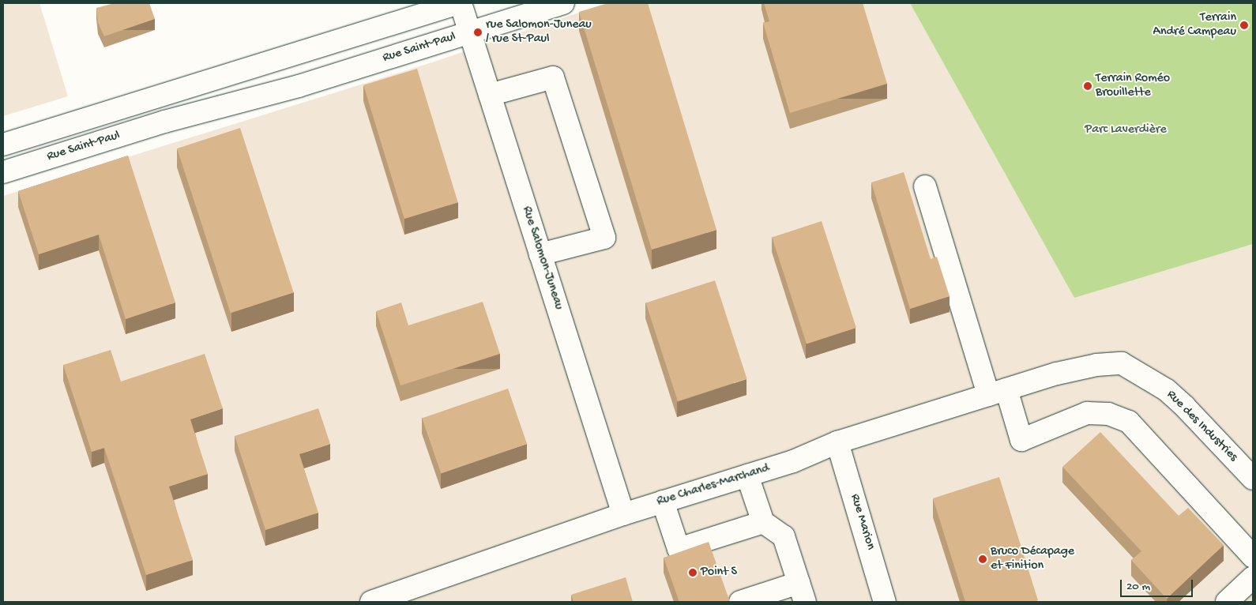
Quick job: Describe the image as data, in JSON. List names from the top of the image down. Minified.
{"streets":{"street":["Rue Saint-Paul","Rue Salomon-Juneau","Rue des Industries","Rue Charles-Marchand","Rue Marion"]},"crossings":[["Rue Saint-Paul","Rue Salomon-Juneau"],["Rue Salomon-Juneau","Rue Charles-Marchand"],["Rue des Industries","Rue Charles-Marchand"],["Rue Charles-Marchand","Rue Marion"]],"parks":["Parc Laverdière"],"places":["Terrain André Campeau","rue Salomon-Juneau / rue St-Paul","Terrain Roméo Brouillette","Bruco Décapage et Finition","Point S"],"scale_bar":"20 m"}
